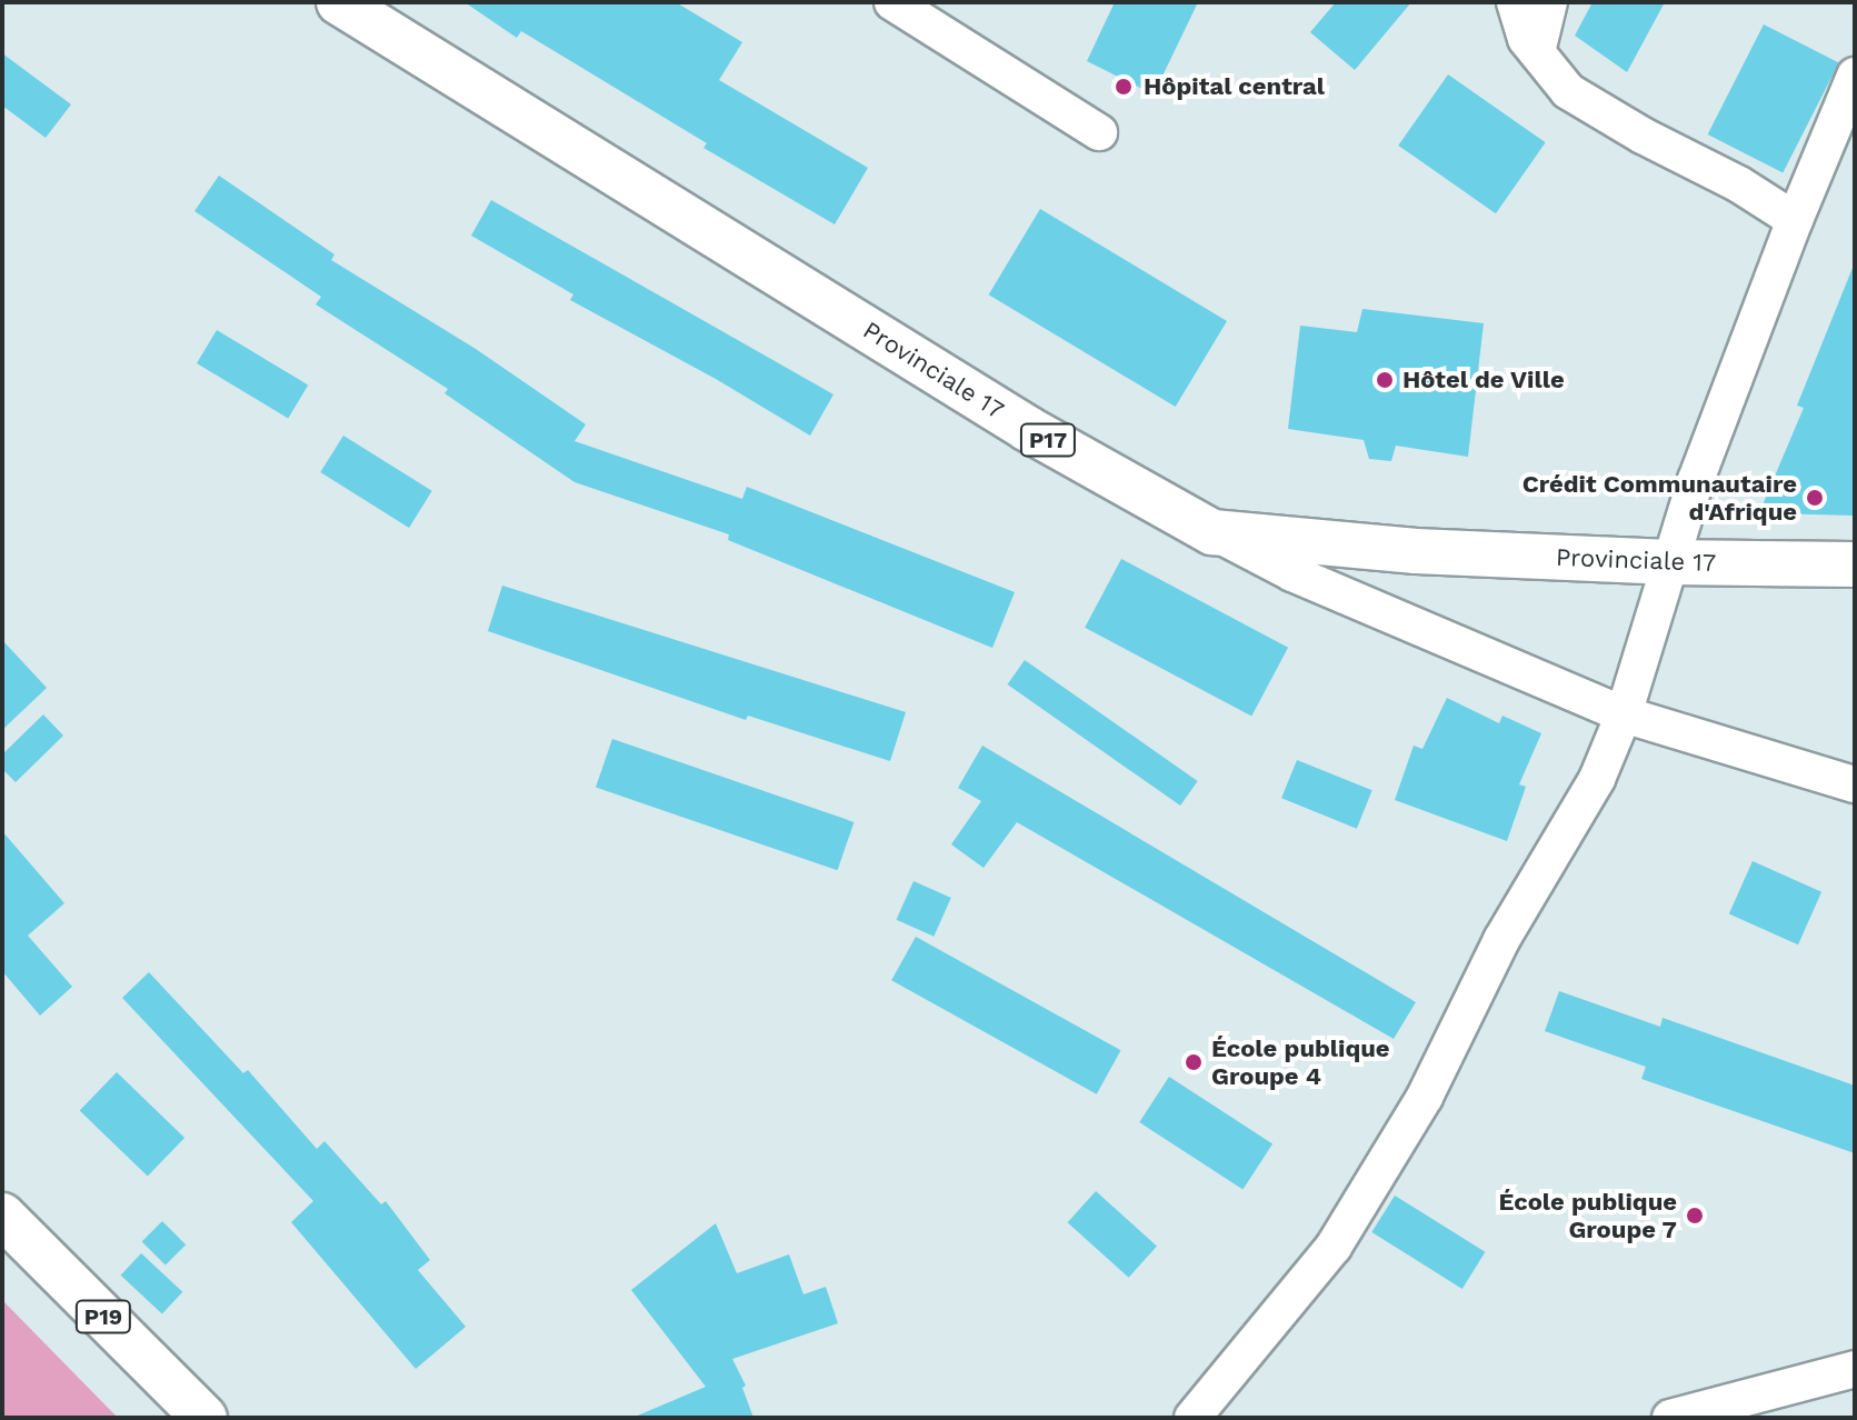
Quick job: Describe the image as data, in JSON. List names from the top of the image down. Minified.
{"streets":{"main road":["Provinciale 17","P17","P19"]},"places":["Hôpital central","Hôtel de Ville","Crédit Communautaire d'Afrique","École publique Groupe 4","École publique Groupe 7"]}
